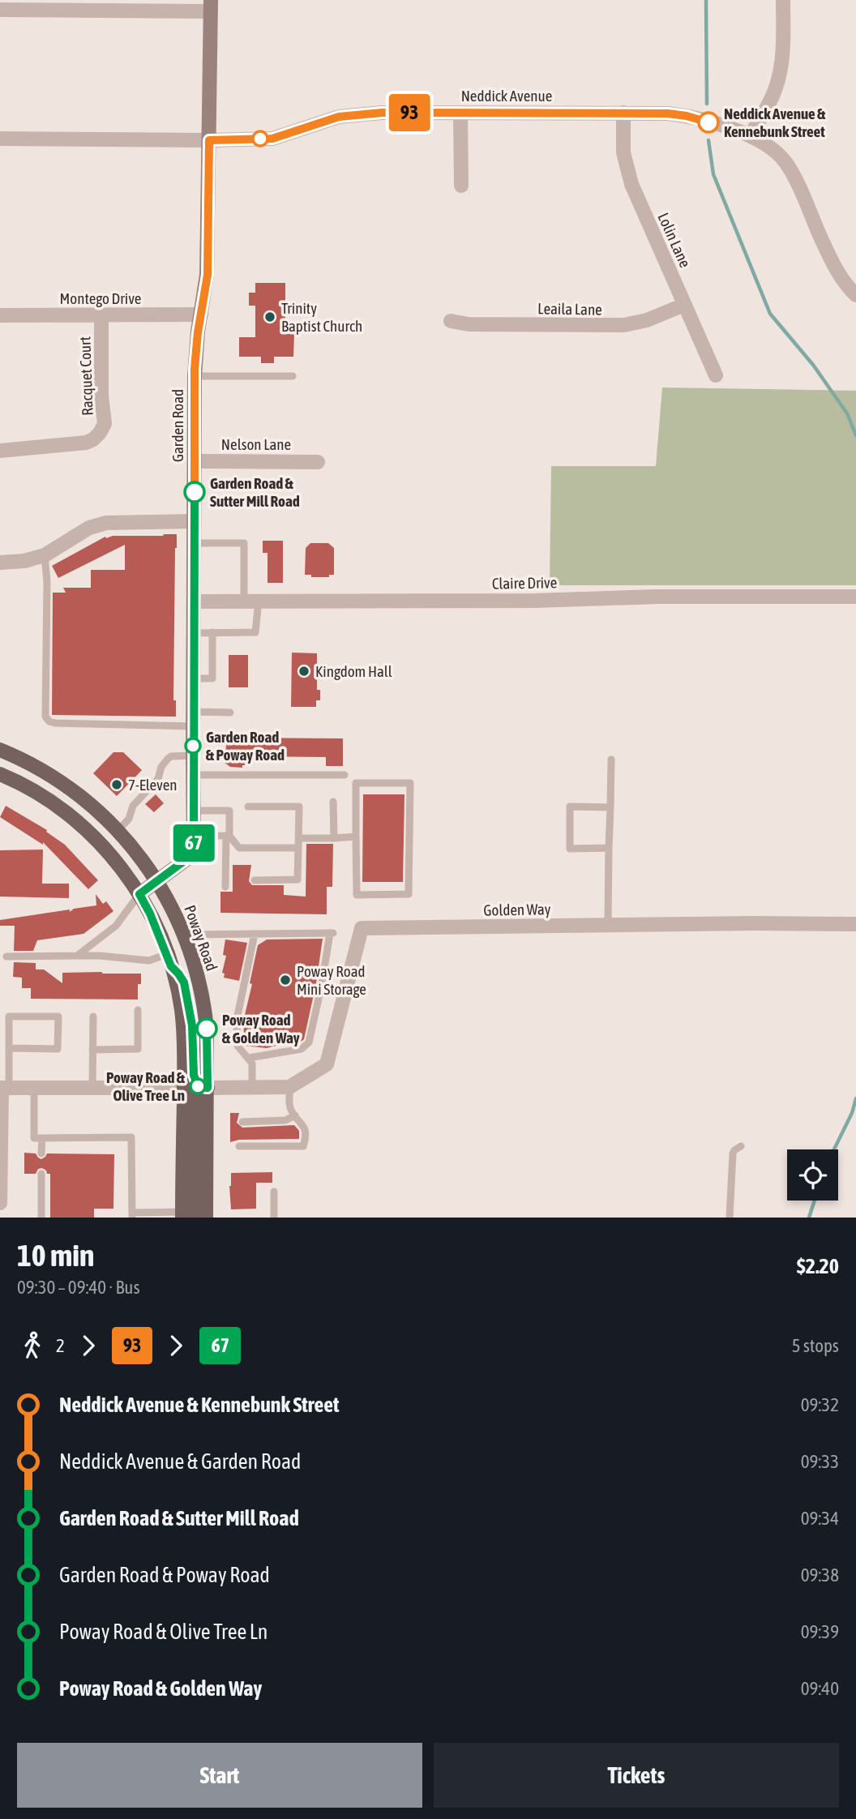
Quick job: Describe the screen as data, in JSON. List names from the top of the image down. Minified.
{"streets":{"main road":["Poway Road"],"street":["Neddick Avenue","Lolin Lane","Montego Drive","Leaila Lane","Racquet Court","Garden Road","Nelson Lane","Claire Drive","Golden Way"]},"crossings":[["Neddick Avenue","Lolin Lane"],["Neddick Avenue","Garden Road"],["Lolin Lane","Leaila Lane"],["Montego Drive","Racquet Court"],["Montego Drive","Garden Road"],["Garden Road","Nelson Lane"],["Garden Road","Claire Drive"],["Garden Road","Poway Road"]],"places":["Neddick Avenue & Kennebunk Street","Trinity Baptist Church","Garden Road & Sutter Mill Road","Kingdom Hall","Garden Road & Poway Road","7-Eleven","Poway Road Mini Storage","Poway Road & Golden Way","Poway Road & Olive Tree Ln"],"lines":["bus line 93","bus line 67"],"page":{"on_map":["93","67"],"heading":["10 min","09:30 – 09:40 · Bus","$2.20"],"legs":["2","93","67","5 stops"],"list":[{"name":"Neddick Avenue & Kennebunk Street","value":"09:32"},{"name":"Neddick Avenue & Garden Road","value":"09:33"},{"name":"Garden Road & Sutter Mill Road","value":"09:34"},{"name":"Garden Road & Poway Road","value":"09:38"},{"name":"Poway Road & Olive Tree Ln","value":"09:39"},{"name":"Poway Road & Golden Way","value":"09:40"}],"buttons":["Start","Tickets"]}}
